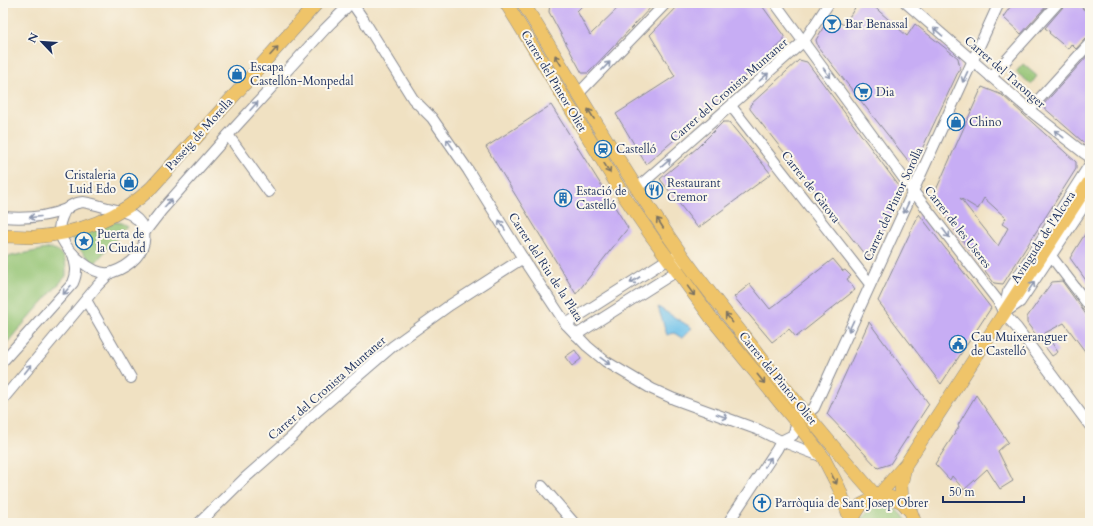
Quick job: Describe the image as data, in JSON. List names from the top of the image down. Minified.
{"streets":{"main road":["Carrer del Pintor Oliet","Passeig de Morella","Avinguda de l'Alcora"],"street":["Carrer del Taronger","Carrer del Cronista Muntaner","Carrer de Gàtova","Carrer del Pintor Sorolla","Carrer de les Useres","Carrer del Riu de la Plata"]},"crossings":[["Carrer del Taronger","Carrer del Pintor Sorolla"],["Carrer del Pintor Oliet","Carrer del Cronista Muntaner"],["Carrer del Pintor Oliet","Carrer del Pintor Sorolla"],["Carrer del Pintor Oliet","Avinguda de l'Alcora"],["Carrer del Pintor Oliet","Carrer del Riu de la Plata"],["Carrer del Cronista Muntaner","Carrer de Gàtova"],["Carrer del Cronista Muntaner","Carrer de les Useres"],["Carrer del Cronista Muntaner","Carrer del Riu de la Plata"],["Passeig de Morella","Carrer del Riu de la Plata"],["Carrer de Gàtova","Carrer del Pintor Sorolla"],["Carrer del Pintor Sorolla","Carrer de les Useres"],["Carrer de les Useres","Avinguda de l'Alcora"]],"one_way":["Carrer del Taronger","Passeig de Morella","Carrer del Pintor Sorolla","Carrer de les Useres"],"places":{"bar":["Bar Benassal"],"shop":["Escapa Castellón-Monpedal","Chino","Cristaleria Luid Edo"],"supermarket":["Dia"],"station":["Castelló"],"restaurant":["Restaurant Cremor"],"building":["Estació de Castelló"],"place":["Puerta de la Ciudad"],"public building":["Cau Muixeranguer de Castelló"],"church":["Parròquia de Sant Josep Obrer"]},"scale_bar":"50 m","north":"top left"}
